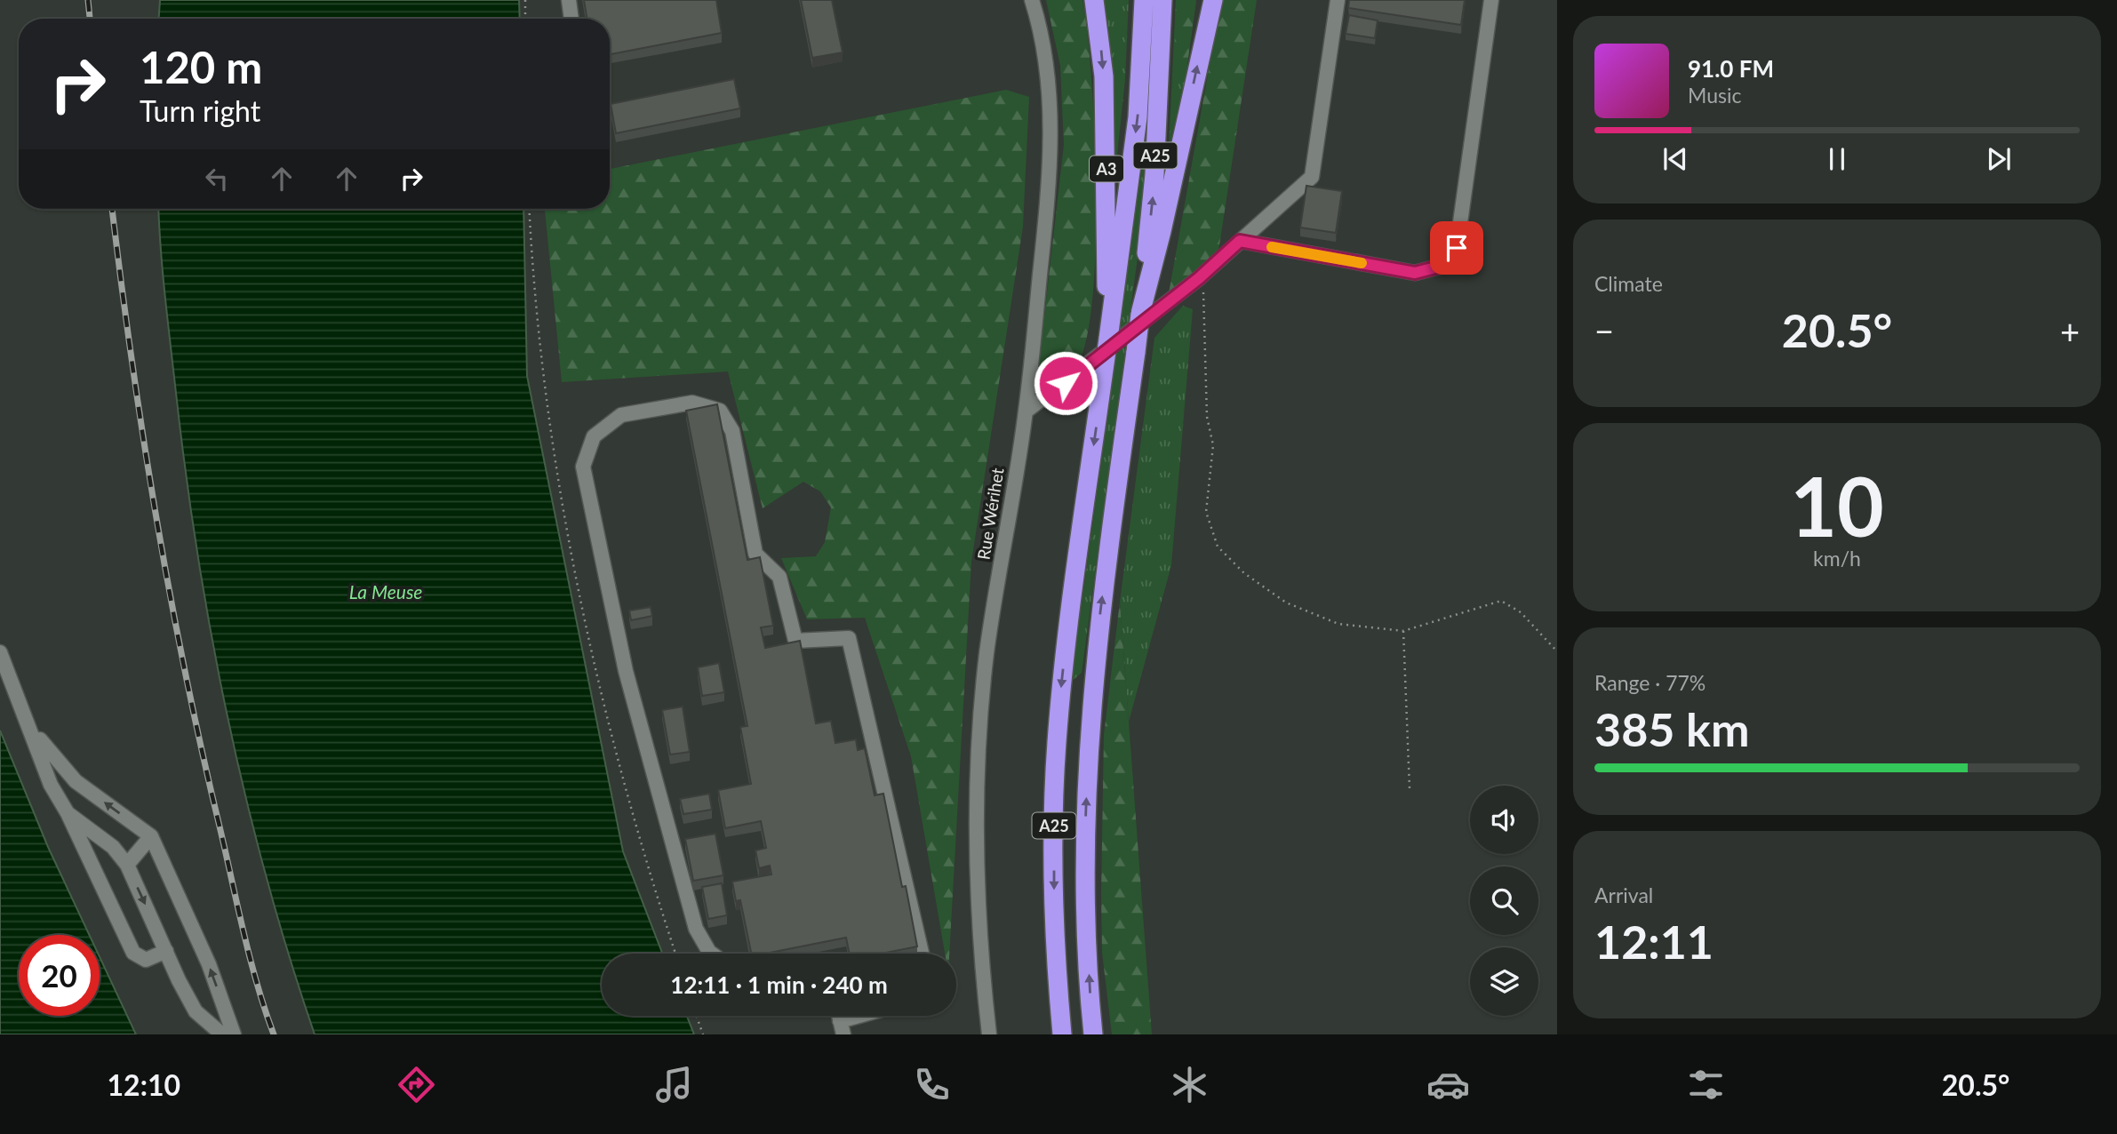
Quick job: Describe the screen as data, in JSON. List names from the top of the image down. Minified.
{"streets":{"highway":["A25","A3"],"street":["Rue Wérihet"]},"crossings":[["A25","A3"]],"water":["La Meuse"],"page":{"turn":["120 m","Turn right"],"song":["91.0 FM","Music"],"tile":["Climate",["10","km/h"],["Range · 77%","385 km"],["Arrival","12:11"]],"heat":["−","20.5°","+"],"limit":"20","trip":"12:11 · 1 min · 240 m","tabs":["12:10","20.5°"]}}
